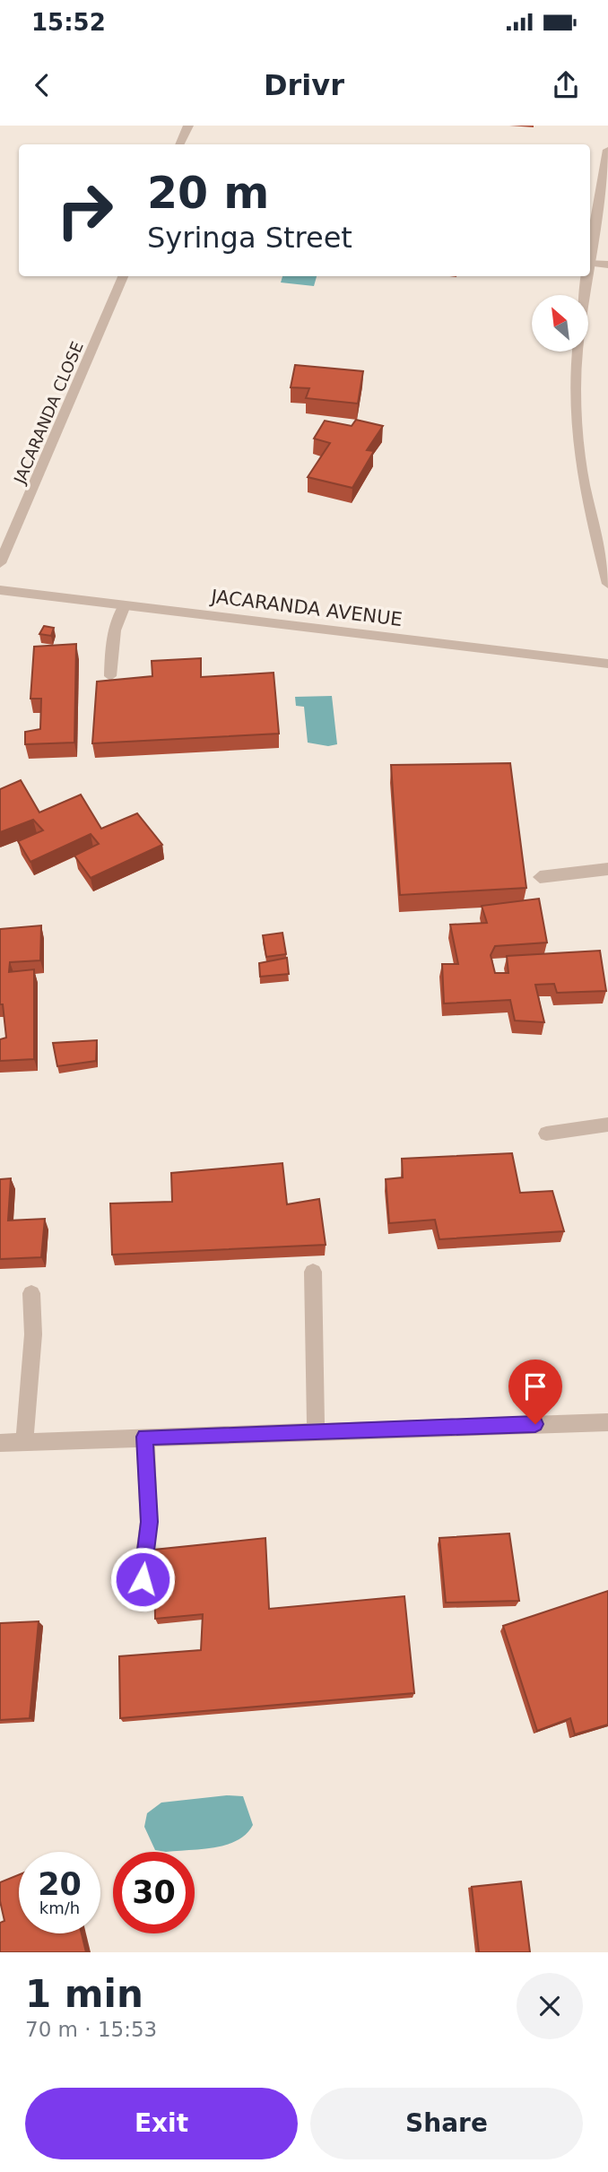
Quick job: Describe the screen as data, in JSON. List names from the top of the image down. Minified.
{"streets":{"street":["JACARANDA CLOSE","JACARANDA AVENUE"]},"north":"top left","page":{"status":"15:52","header":"Drivr","turn":["20 m","Syringa Street"],"speed":"20 km/h","limit":"30","heading":["1 min","70 m · 15:53"],"buttons":["Exit","Share"]}}
